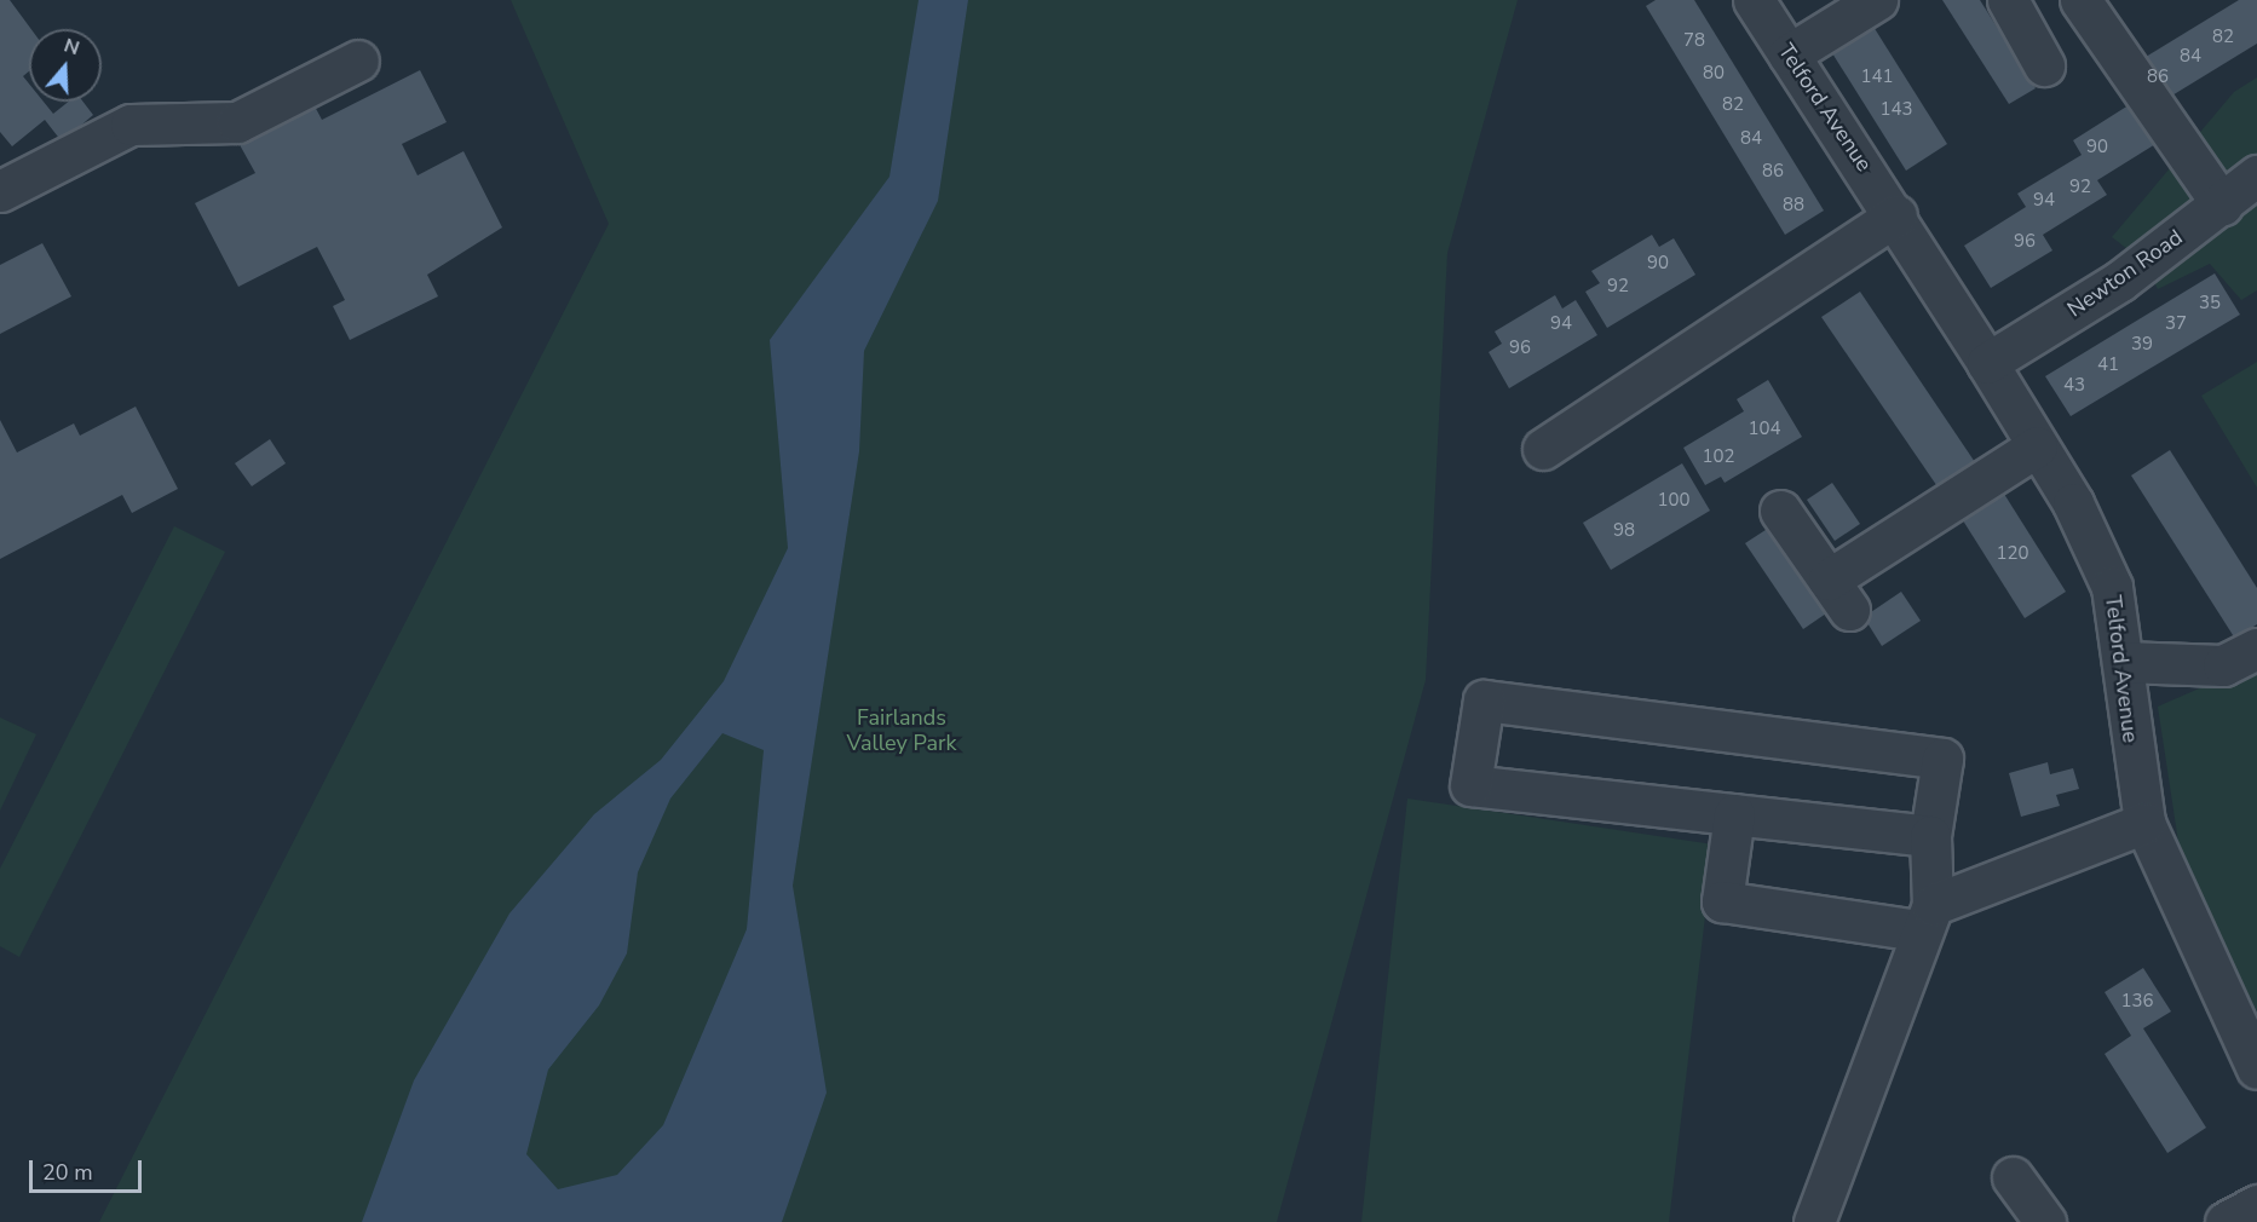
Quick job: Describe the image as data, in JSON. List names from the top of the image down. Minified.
{"streets":{"street":["Telford Avenue","Newton Road"]},"crossings":[["Telford Avenue","Newton Road"]],"parks":["Fairlands Valley Park"],"house_numbers":["82","78","84","80","141","86","82","143","84","90","86","92","94","88","96","90","92","35","94","37","39","96","41","43","104","102","100","98","120","136"],"scale_bar":"20 m","north":"top"}
